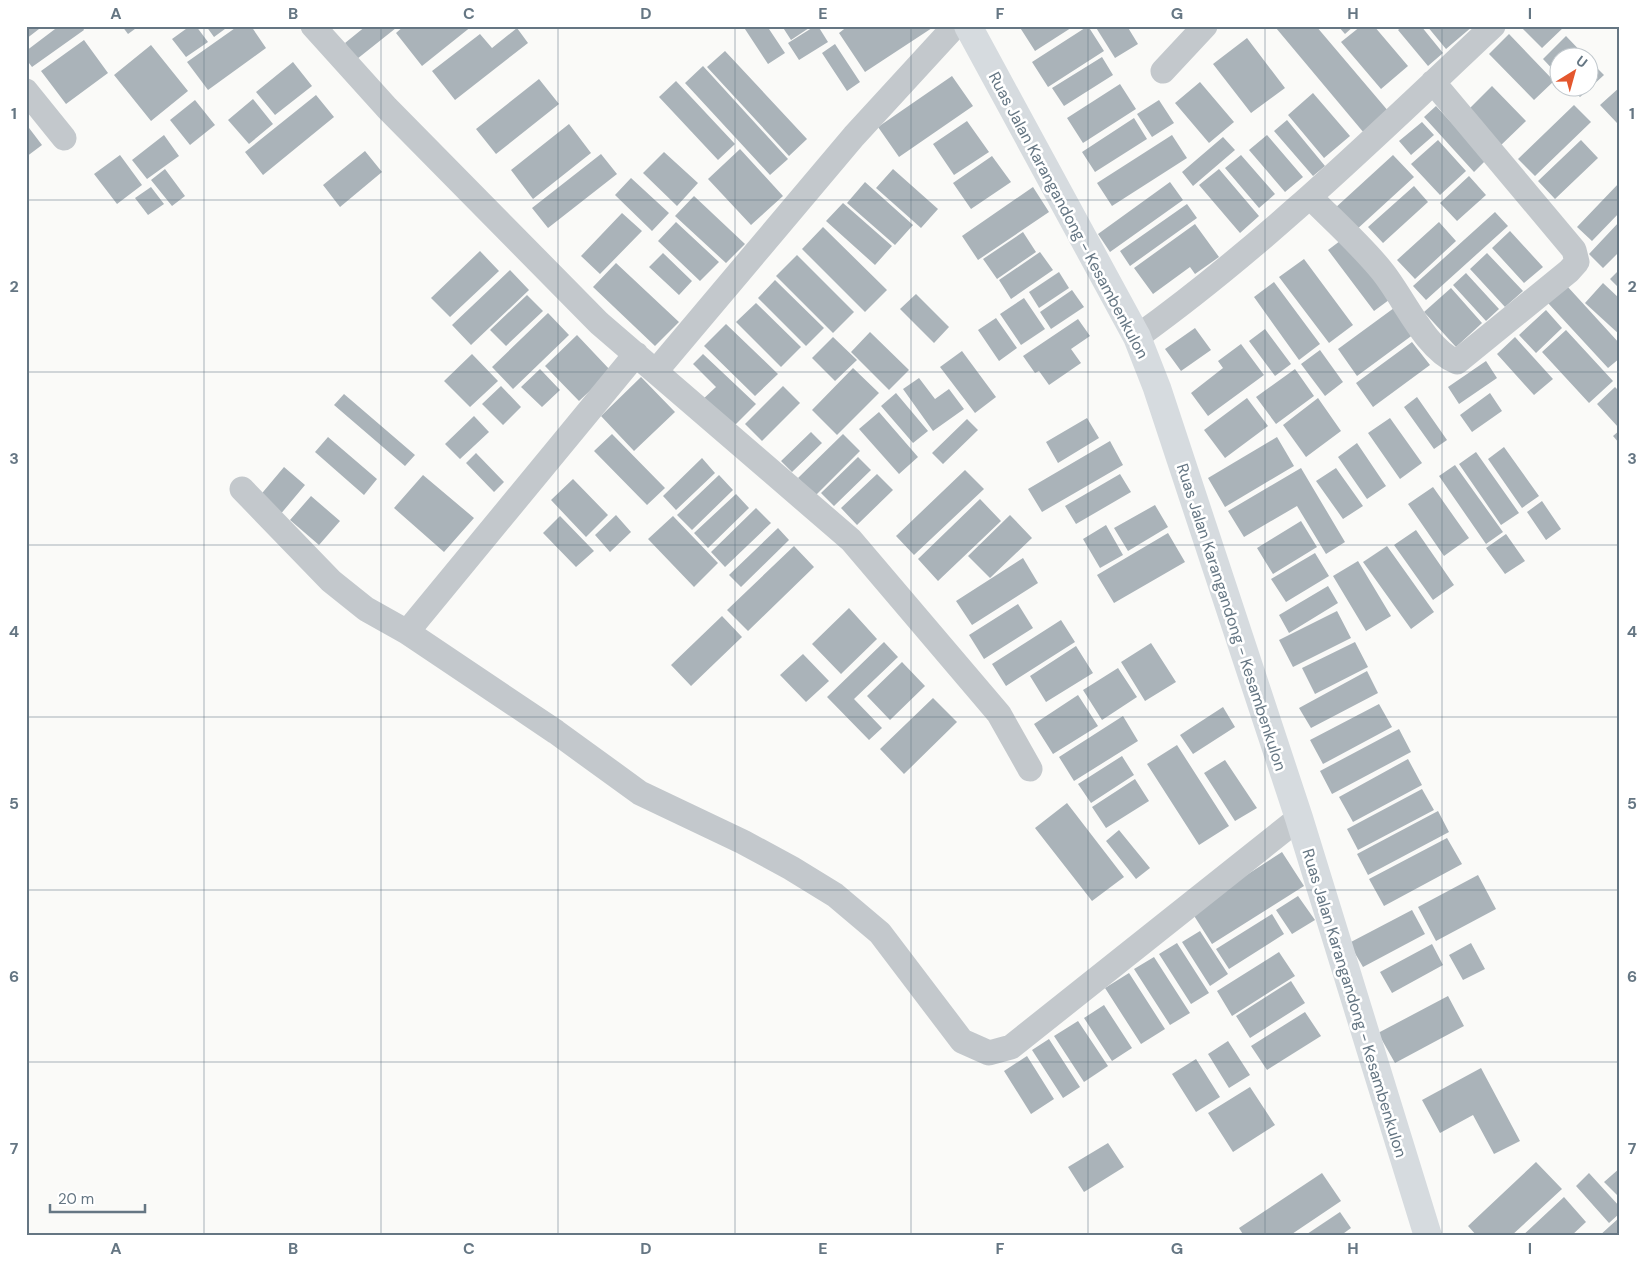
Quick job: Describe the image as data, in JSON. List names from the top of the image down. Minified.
{"streets":{"main road":["Ruas Jalan Karangandong - Kesambenkulon"]},"scale_bar":"20 m","north":"top right","grid":{"columns":["A","B","C","D","E","F","G","H","I"],"rows":["1","2","3","4","5","6","7"]}}
